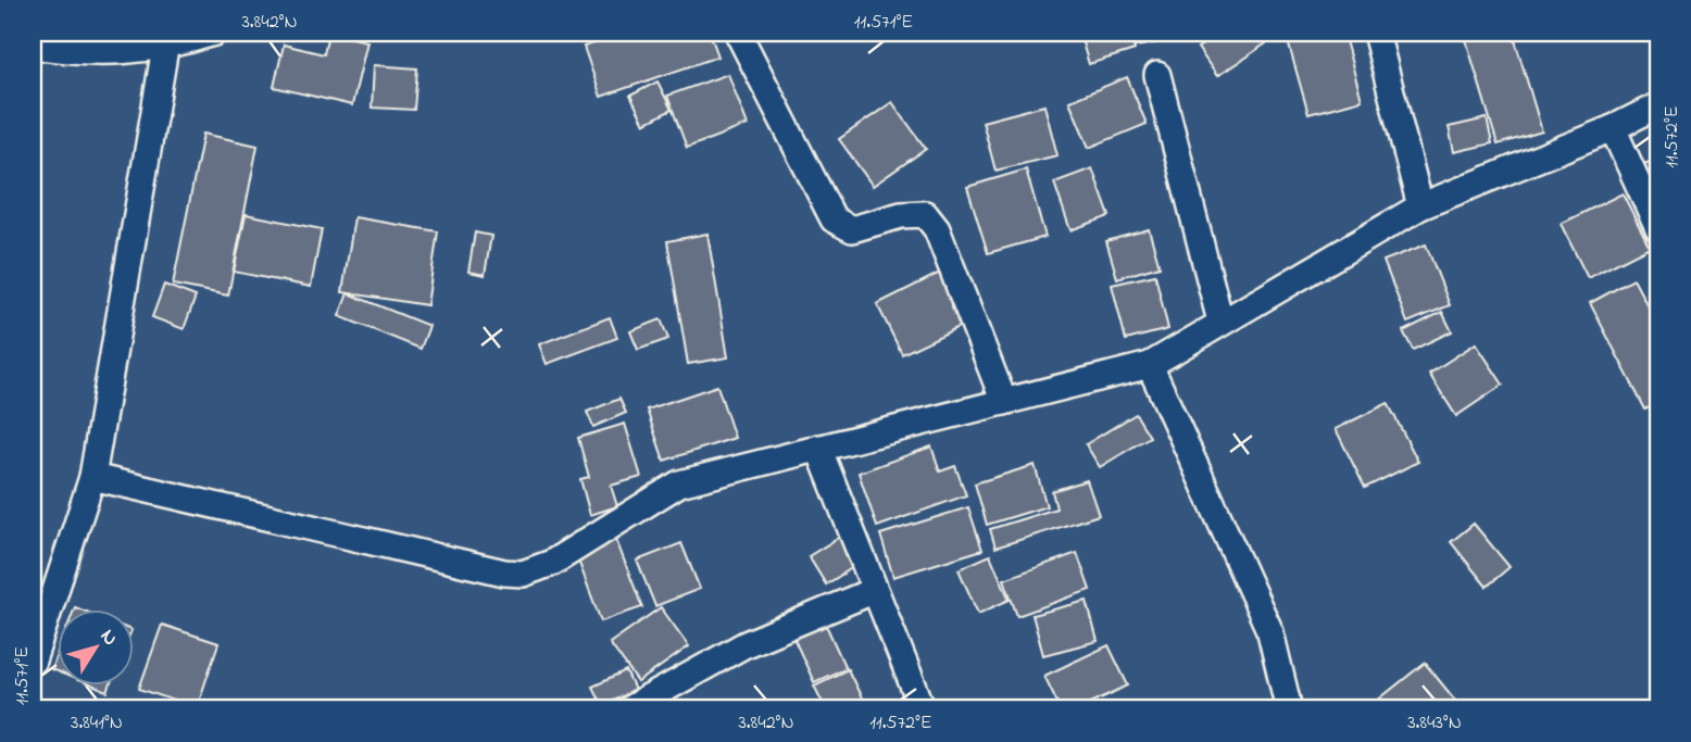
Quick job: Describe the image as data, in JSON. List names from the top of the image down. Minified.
{"north":"top right","coordinates":["3.842°N","11.571°E","11.572°E","3.841°N","3.843°N"]}
